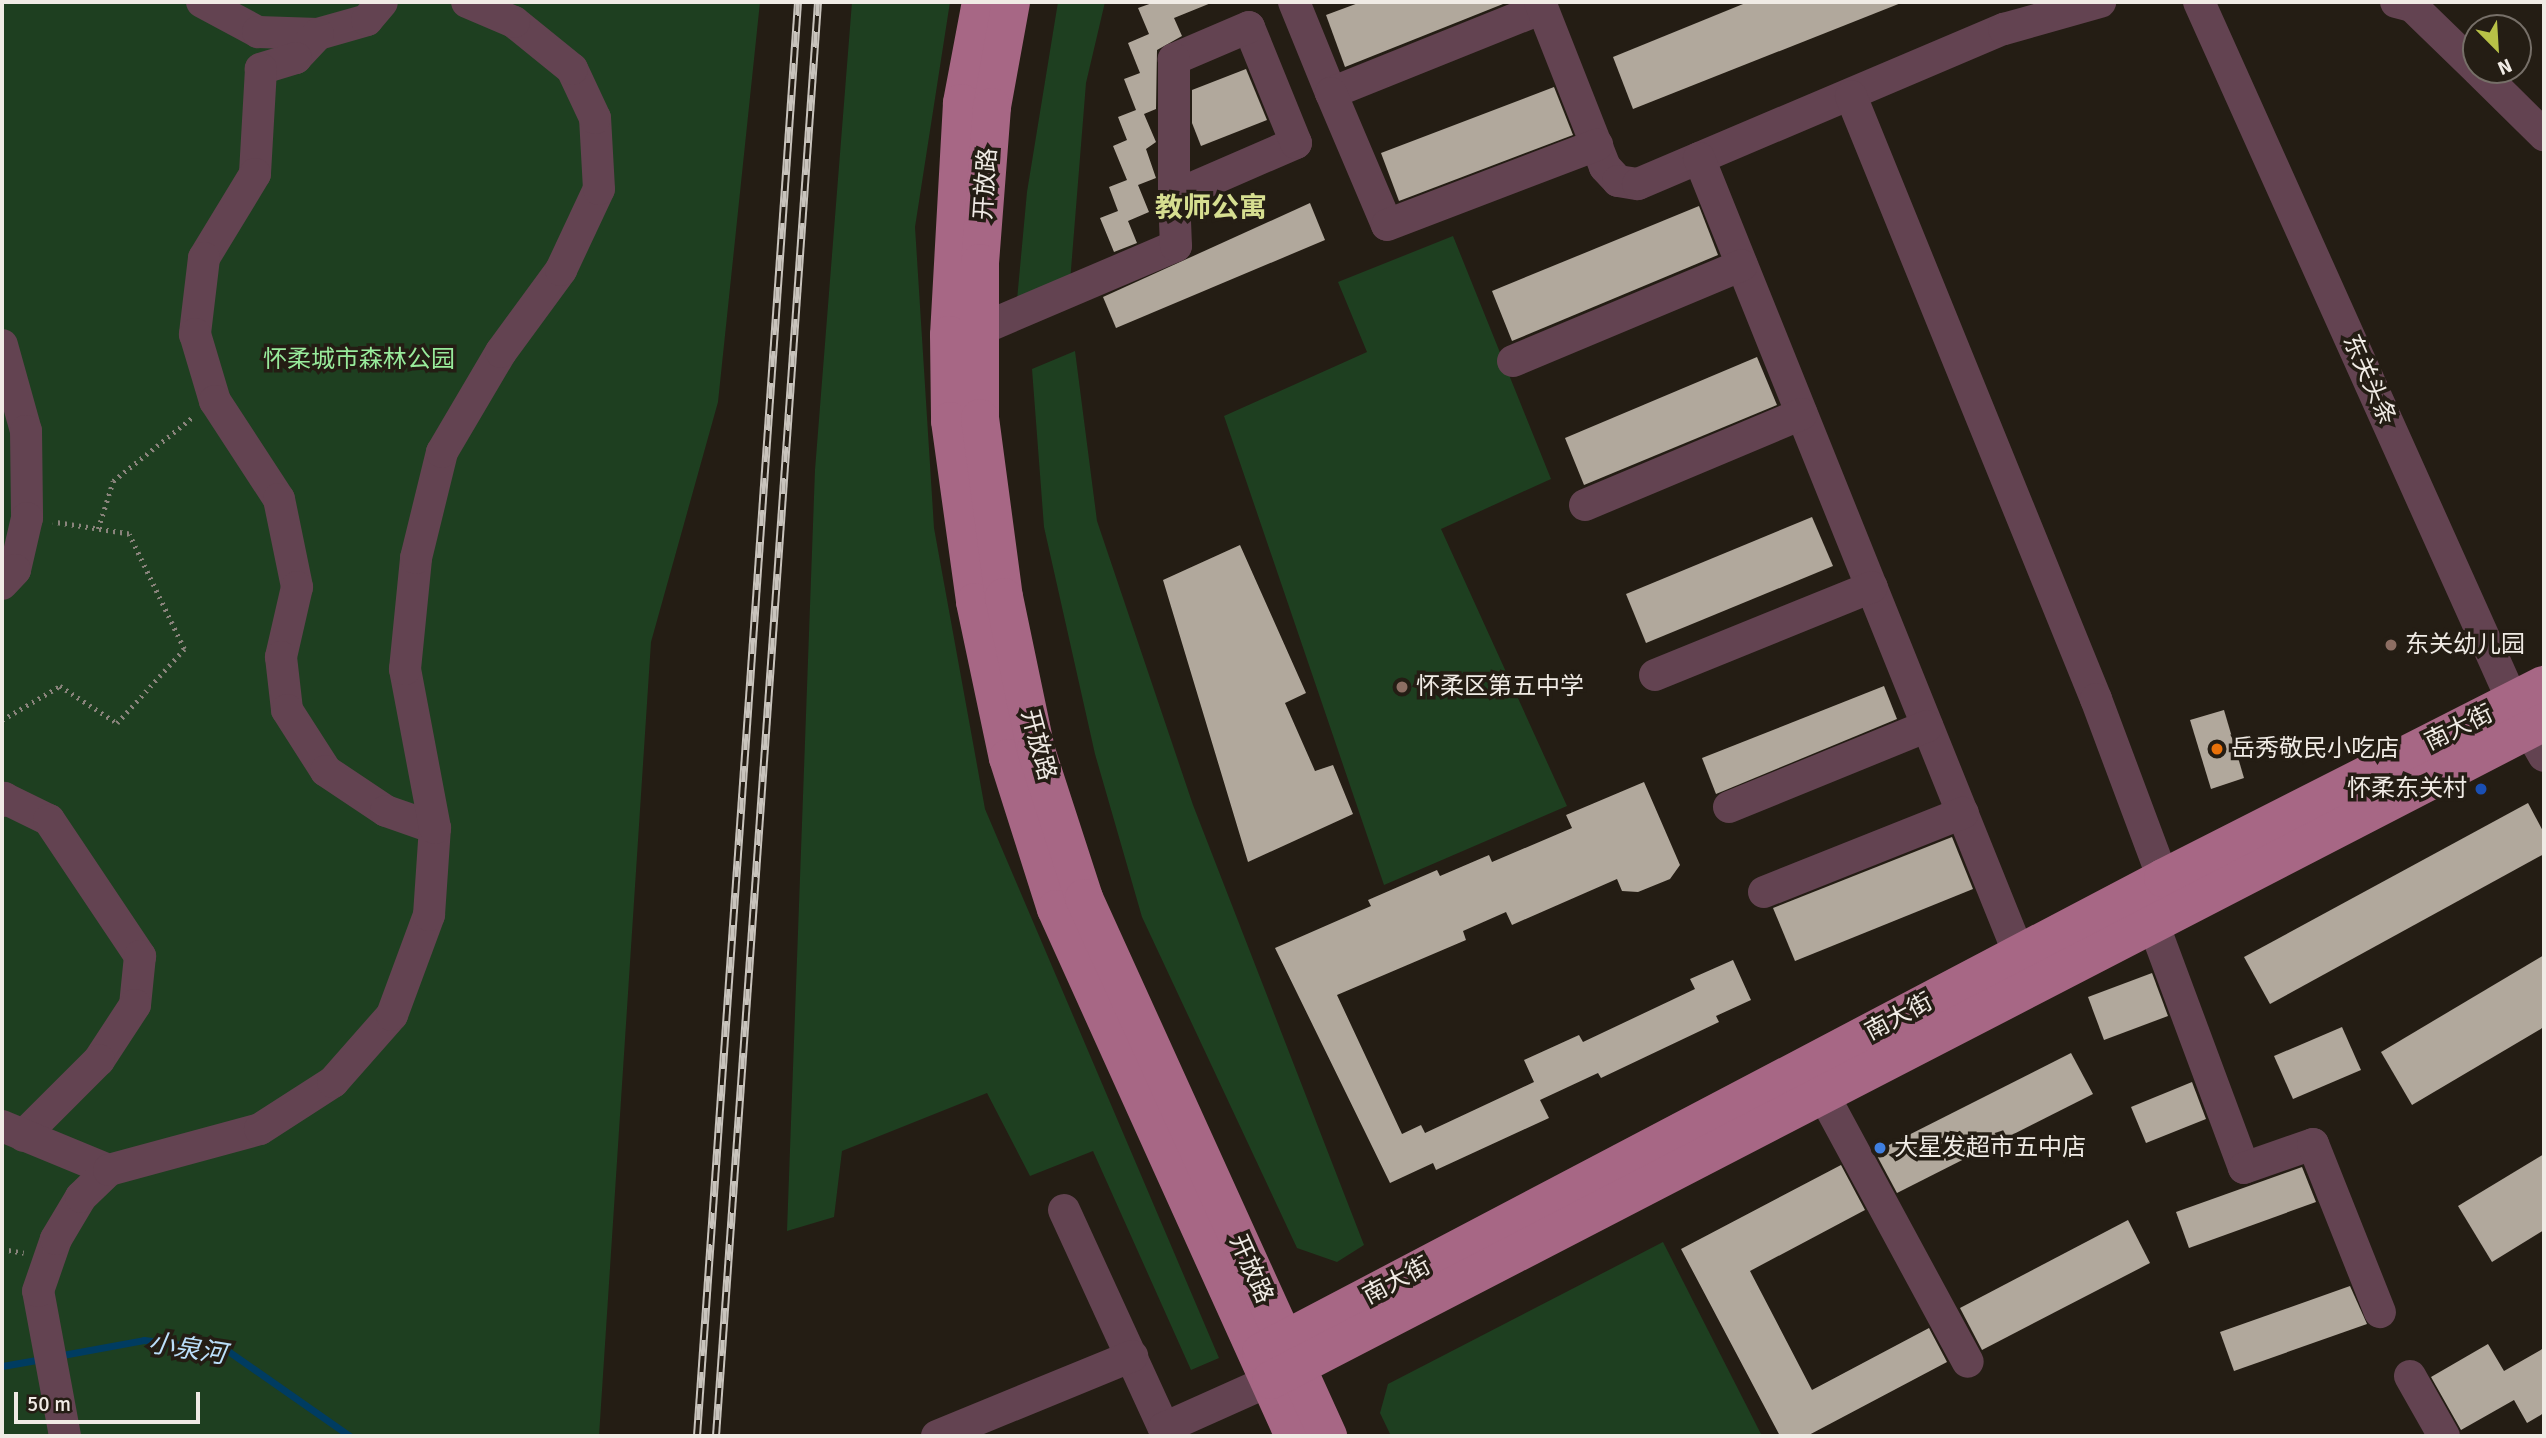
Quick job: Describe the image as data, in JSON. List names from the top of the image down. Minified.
{"streets":{"main road":["开放路","南大街"],"street":["东关头条"]},"crossings":[["开放路","南大街"],["东关头条","南大街"]],"districts":["教师公寓"],"water":["小泉河"],"parks":["怀柔城市森林公园"],"places":["东关幼儿园","怀柔区第五中学","岳秀敬民小吃店","怀柔东关村","大星发超市五中店"],"scale_bar":"50 m","north":"bottom right"}
